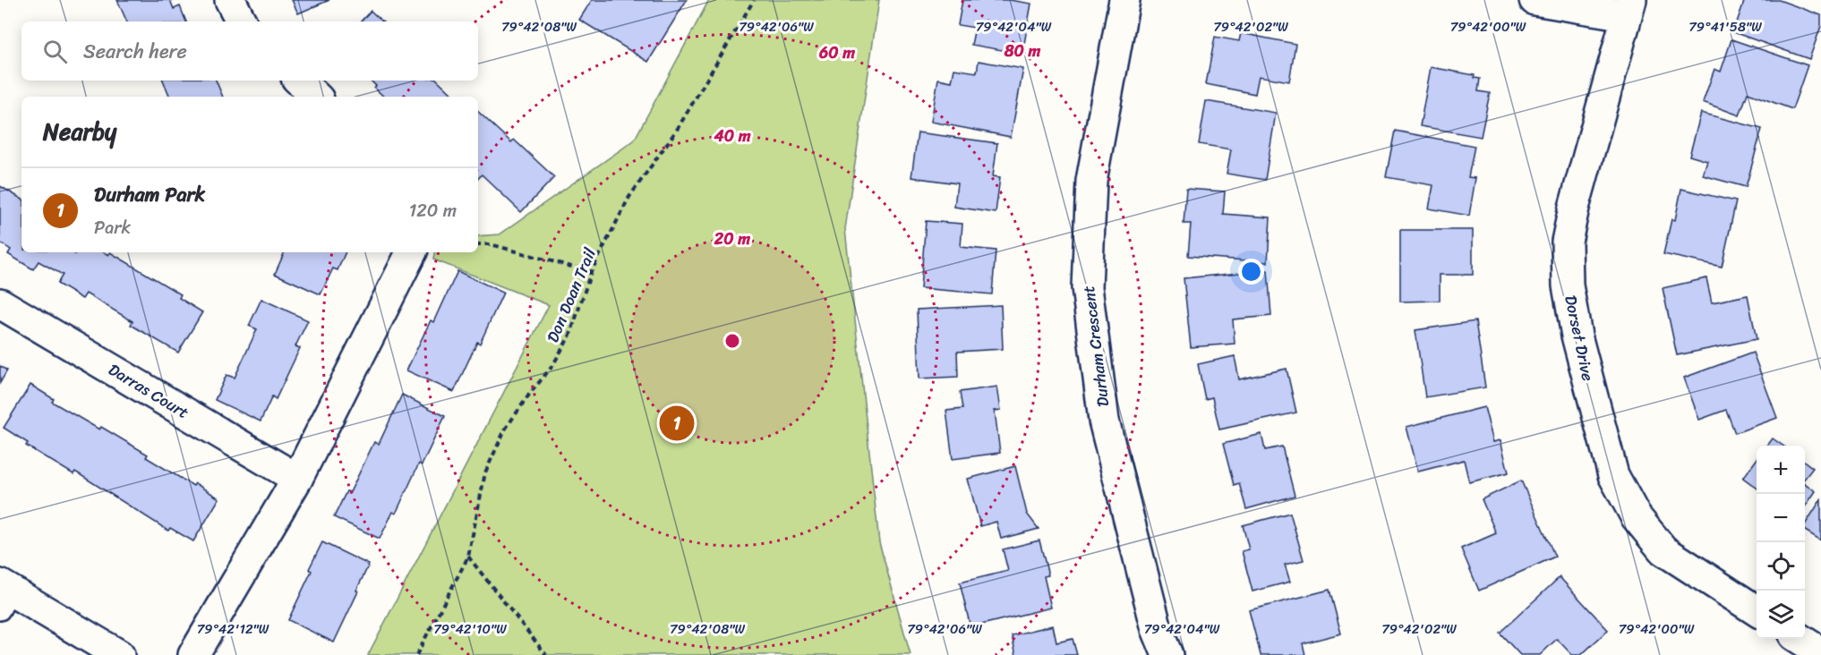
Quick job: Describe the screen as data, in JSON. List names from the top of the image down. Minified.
{"streets":{"street":["Dorset Drive","Durham Crescent","Darras Court"],"path":["Don Doan Trail"]},"page":{"search":"Search here","heading":"Nearby","list":[{"mark":"1","name":"Durham Park","note":"Park","value":"120 m"}],"pins":"1","map_buttons":["+","−"]},"coordinates":["79°42'08\"W","79°42'06\"W","79°42'04\"W","79°42'02\"W","79°42'00\"W","79°41'58\"W","79°42'12\"W","79°42'10\"W"],"rings":["80 m","60 m","40 m","20 m"]}
